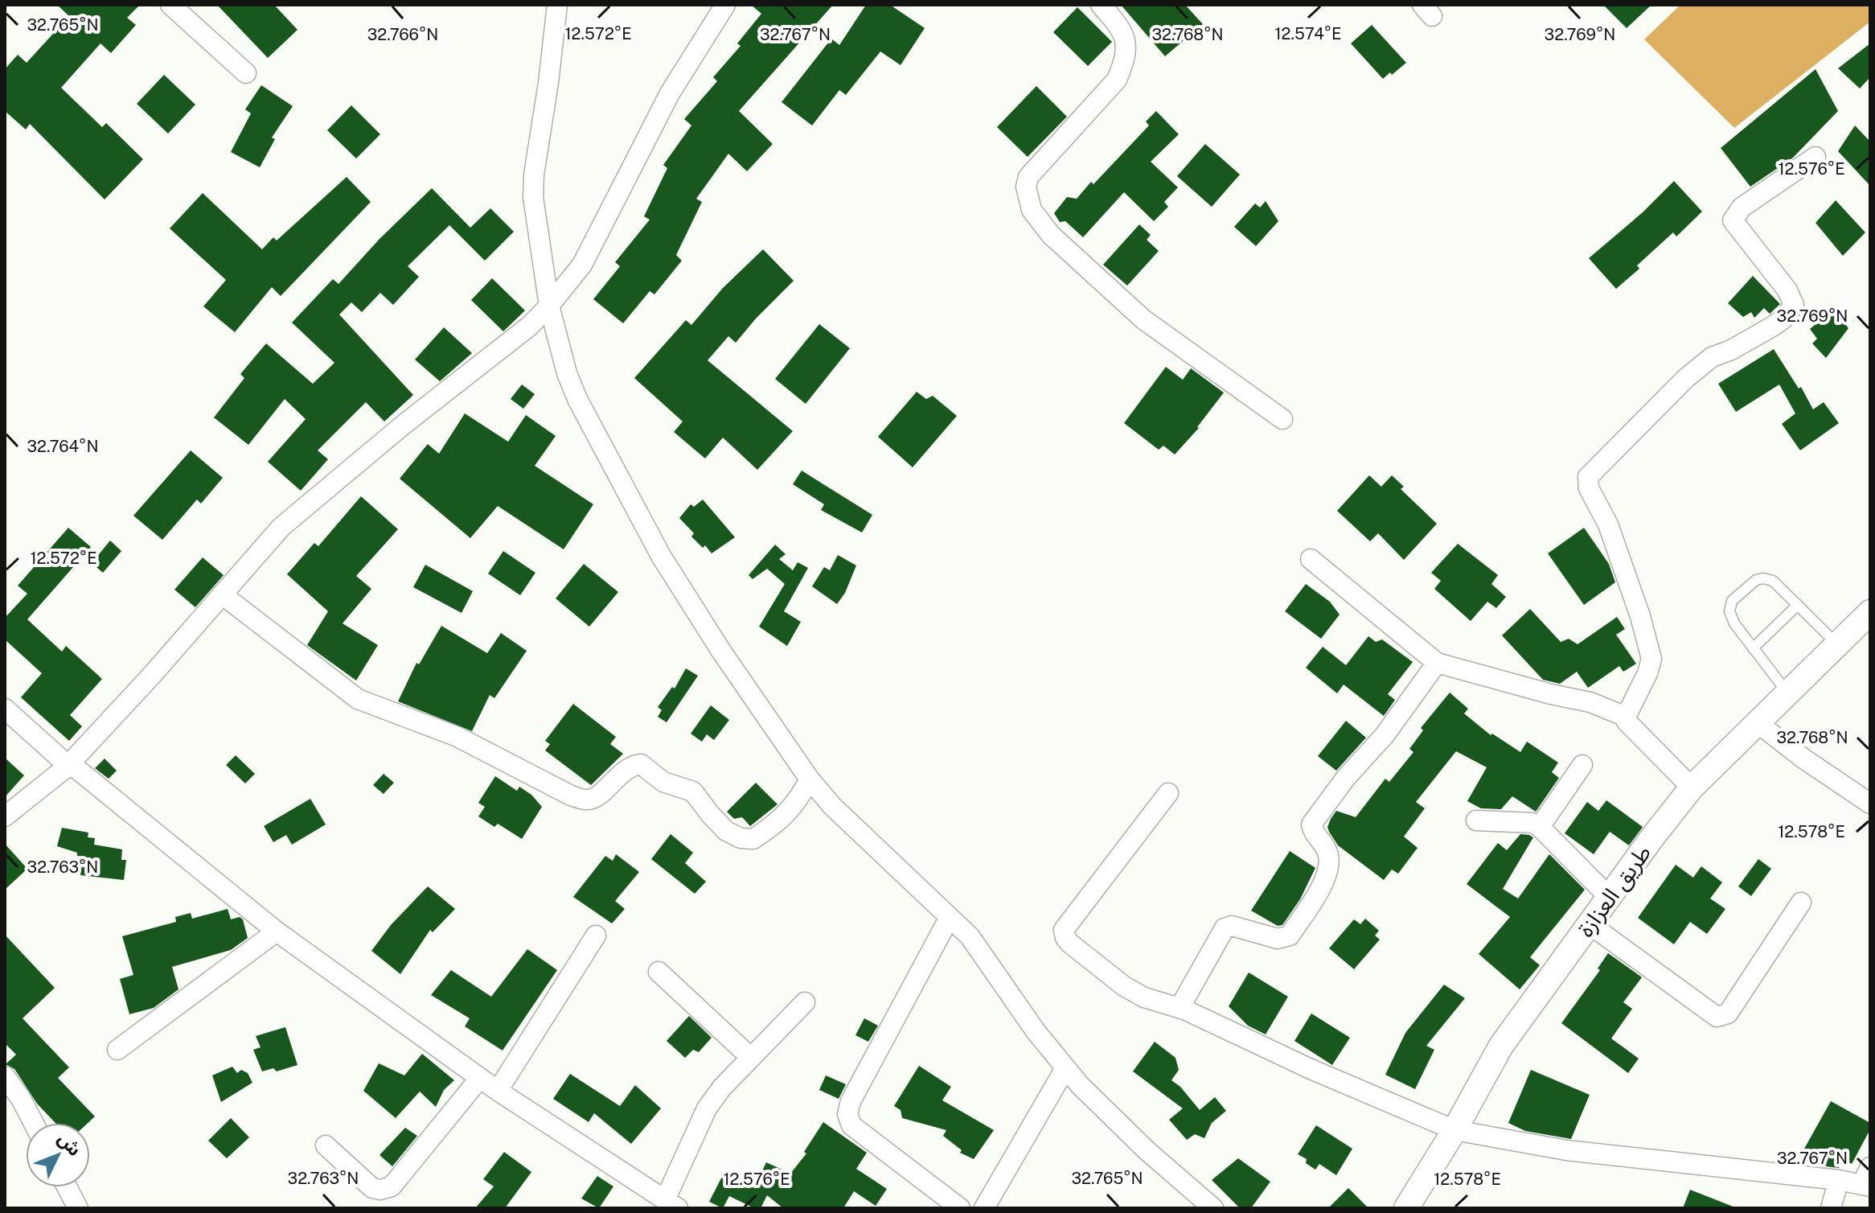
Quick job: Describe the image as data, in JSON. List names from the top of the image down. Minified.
{"streets":{"street":["طريق العزازة"]},"north":"top right","coordinates":["32.765°N","12.572°E","12.574°E","32.766°N","32.768°N","32.769°N","32.767°N","12.576°E","32.764°N","12.578°E","32.763°N"]}
